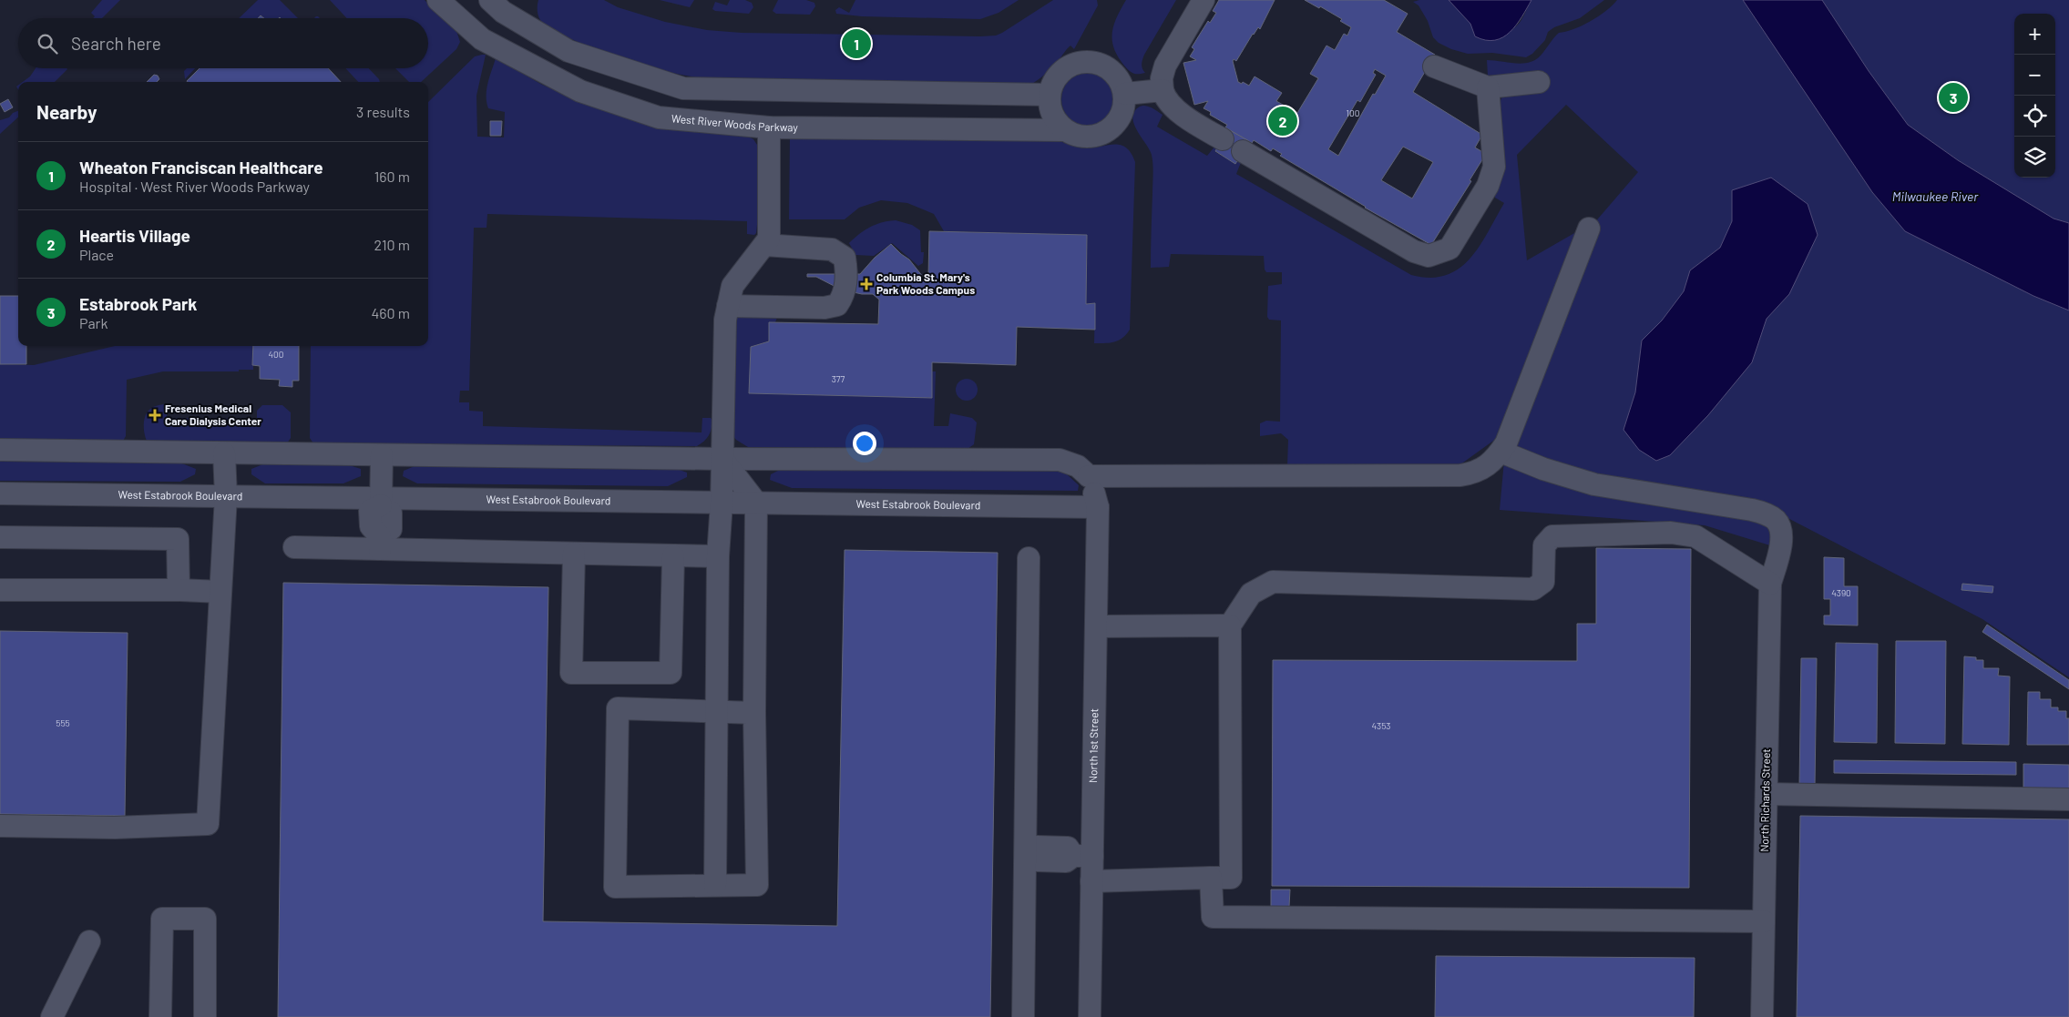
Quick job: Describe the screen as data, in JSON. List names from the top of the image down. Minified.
{"streets":{"street":["West River Woods Parkway","West Estabrook Boulevard","North 1st Street","North Richards Street"]},"crossings":[["West Estabrook Boulevard","North 1st Street"]],"water":["Milwaukee River"],"places":{"health":["Columbia St. Mary's Park Woods Campus","Fresenius Medical Care Dialysis Center"]},"house_numbers":["100","400","377","4390","555","4353"],"page":{"map_buttons":["+","−"],"search":"Search here","pins":["1","3","2"],"heading":["Nearby","3 results"],"list":[{"mark":"1","name":"Wheaton Franciscan Healthcare","note":"Hospital · West River Woods Parkway","value":"160 m"},{"mark":"2","name":"Heartis Village","note":"Place","value":"210 m"},{"mark":"3","name":"Estabrook Park","note":"Park","value":"460 m"}]}}
